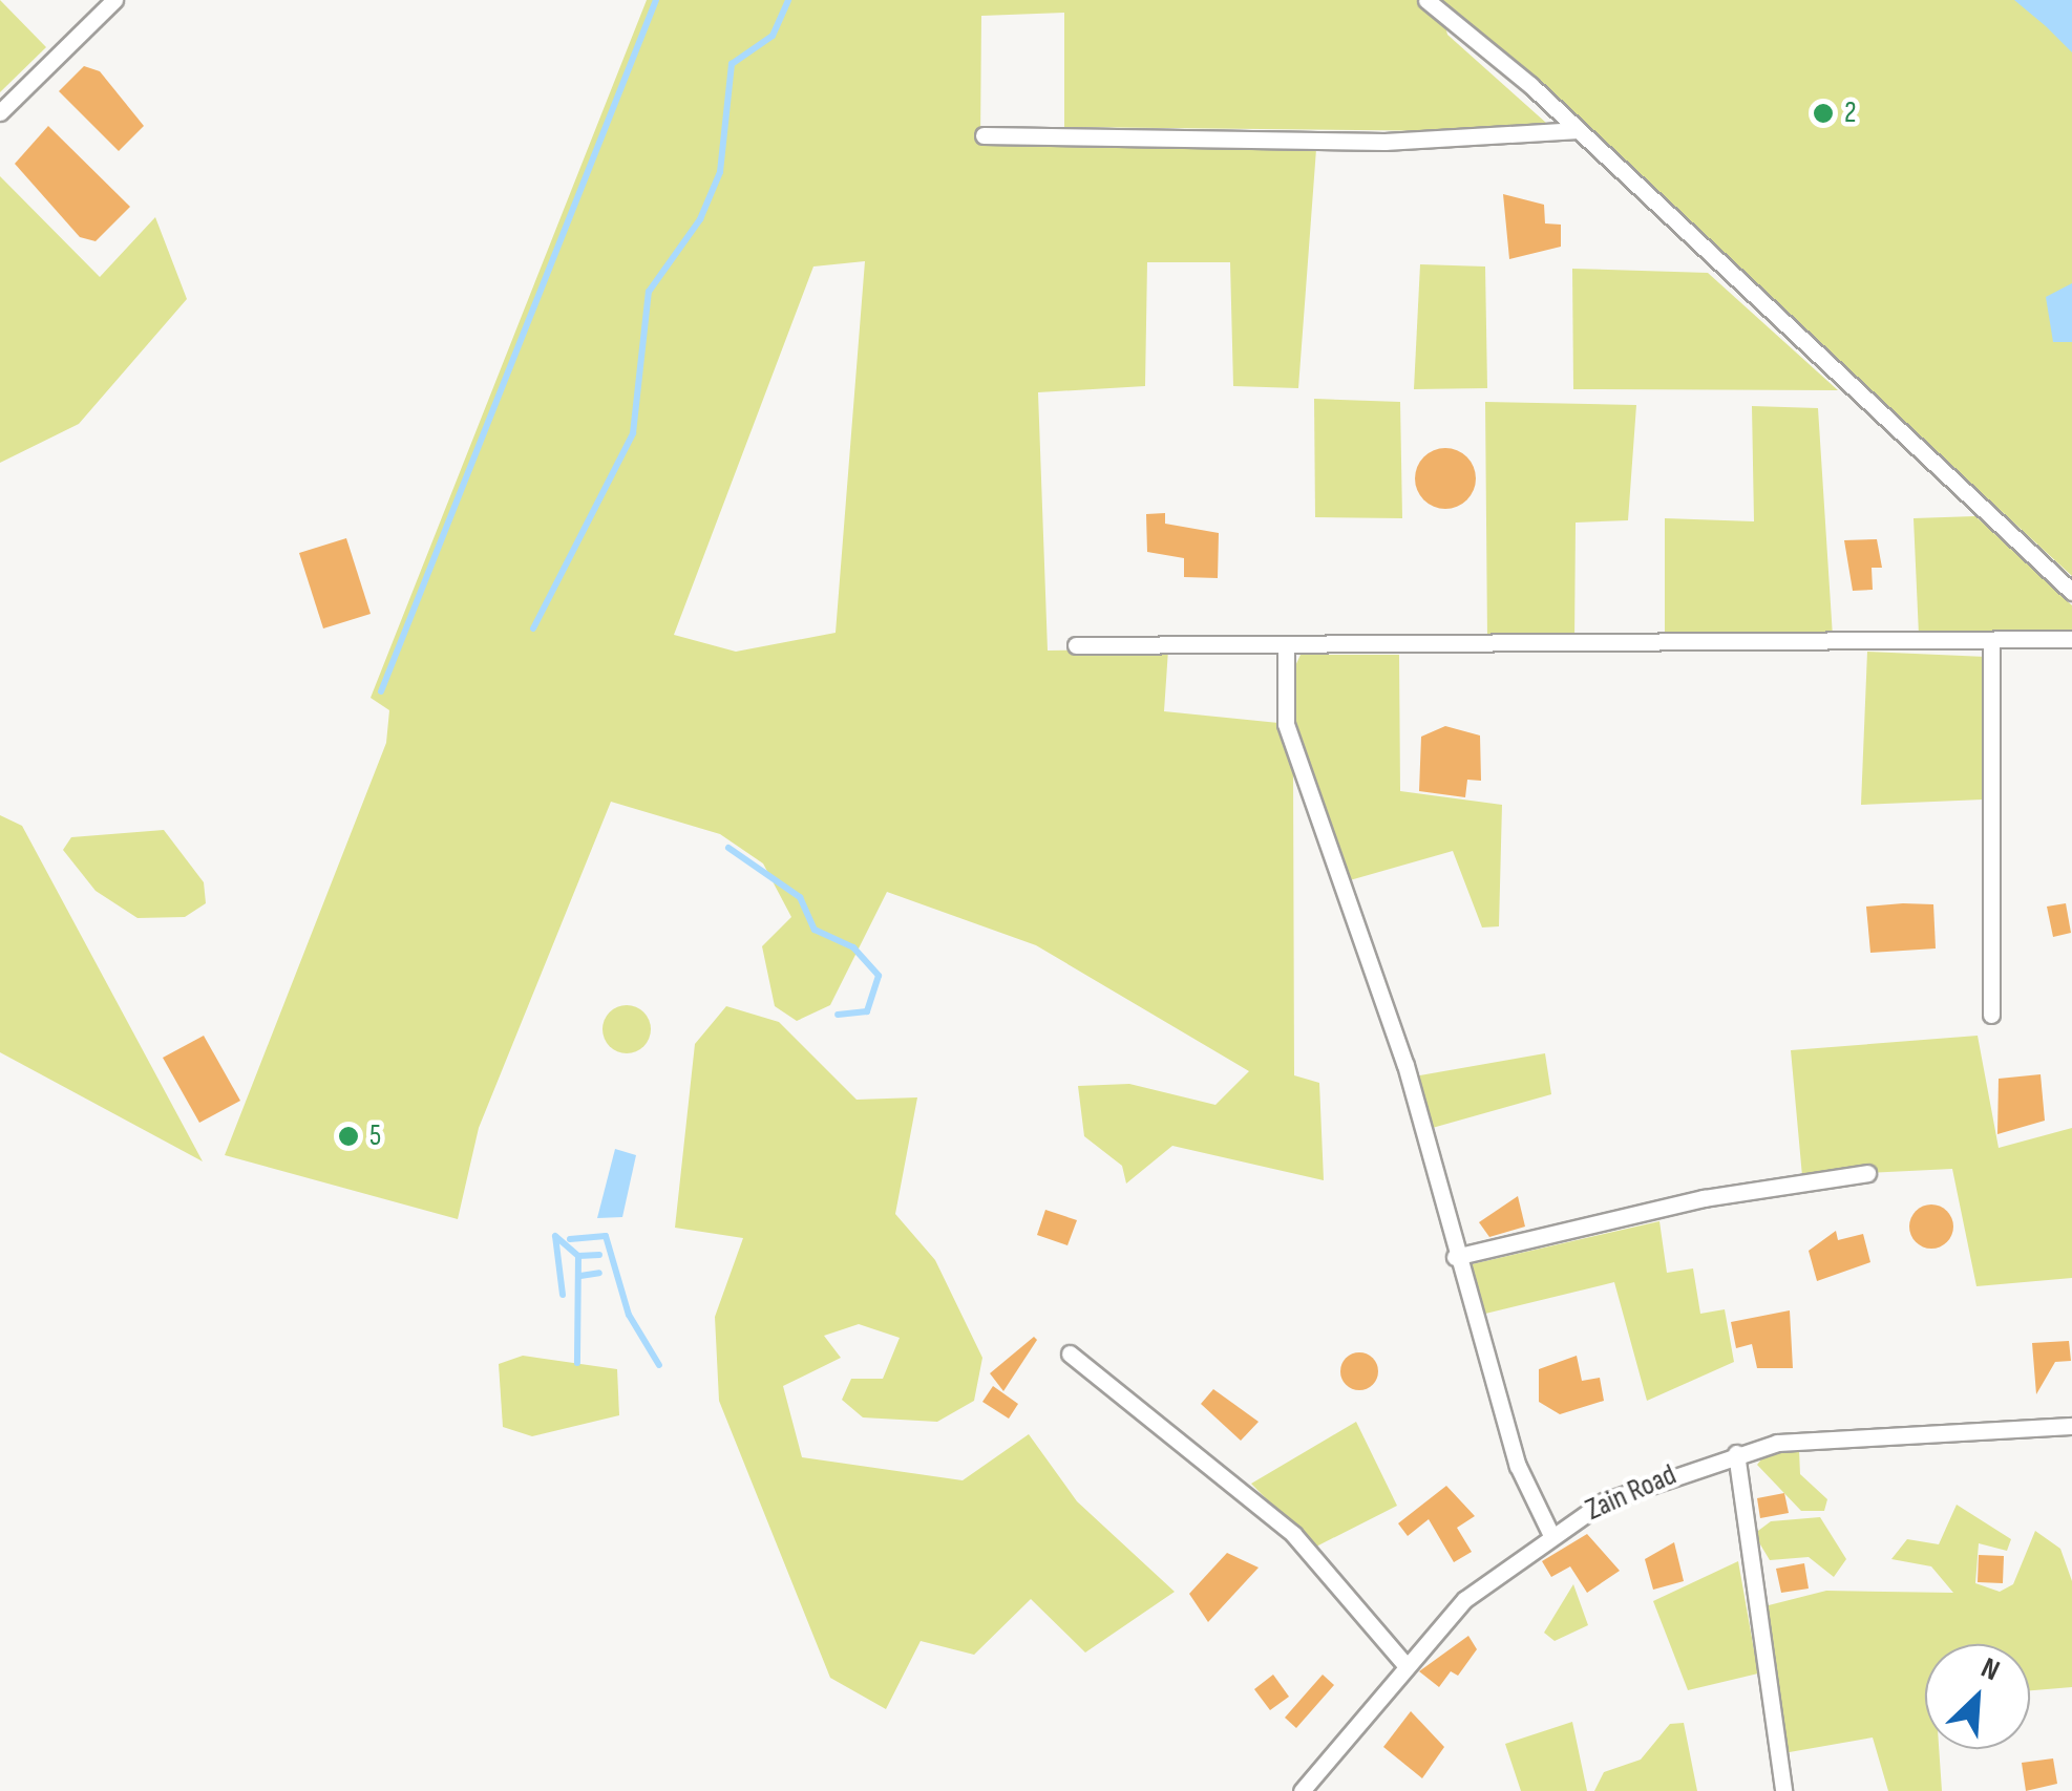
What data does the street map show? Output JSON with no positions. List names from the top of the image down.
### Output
{
  "streets": {
    "street": ["Zain Road"]
  },
  "places": ["2", "5"],
  "north": "top right"
}
